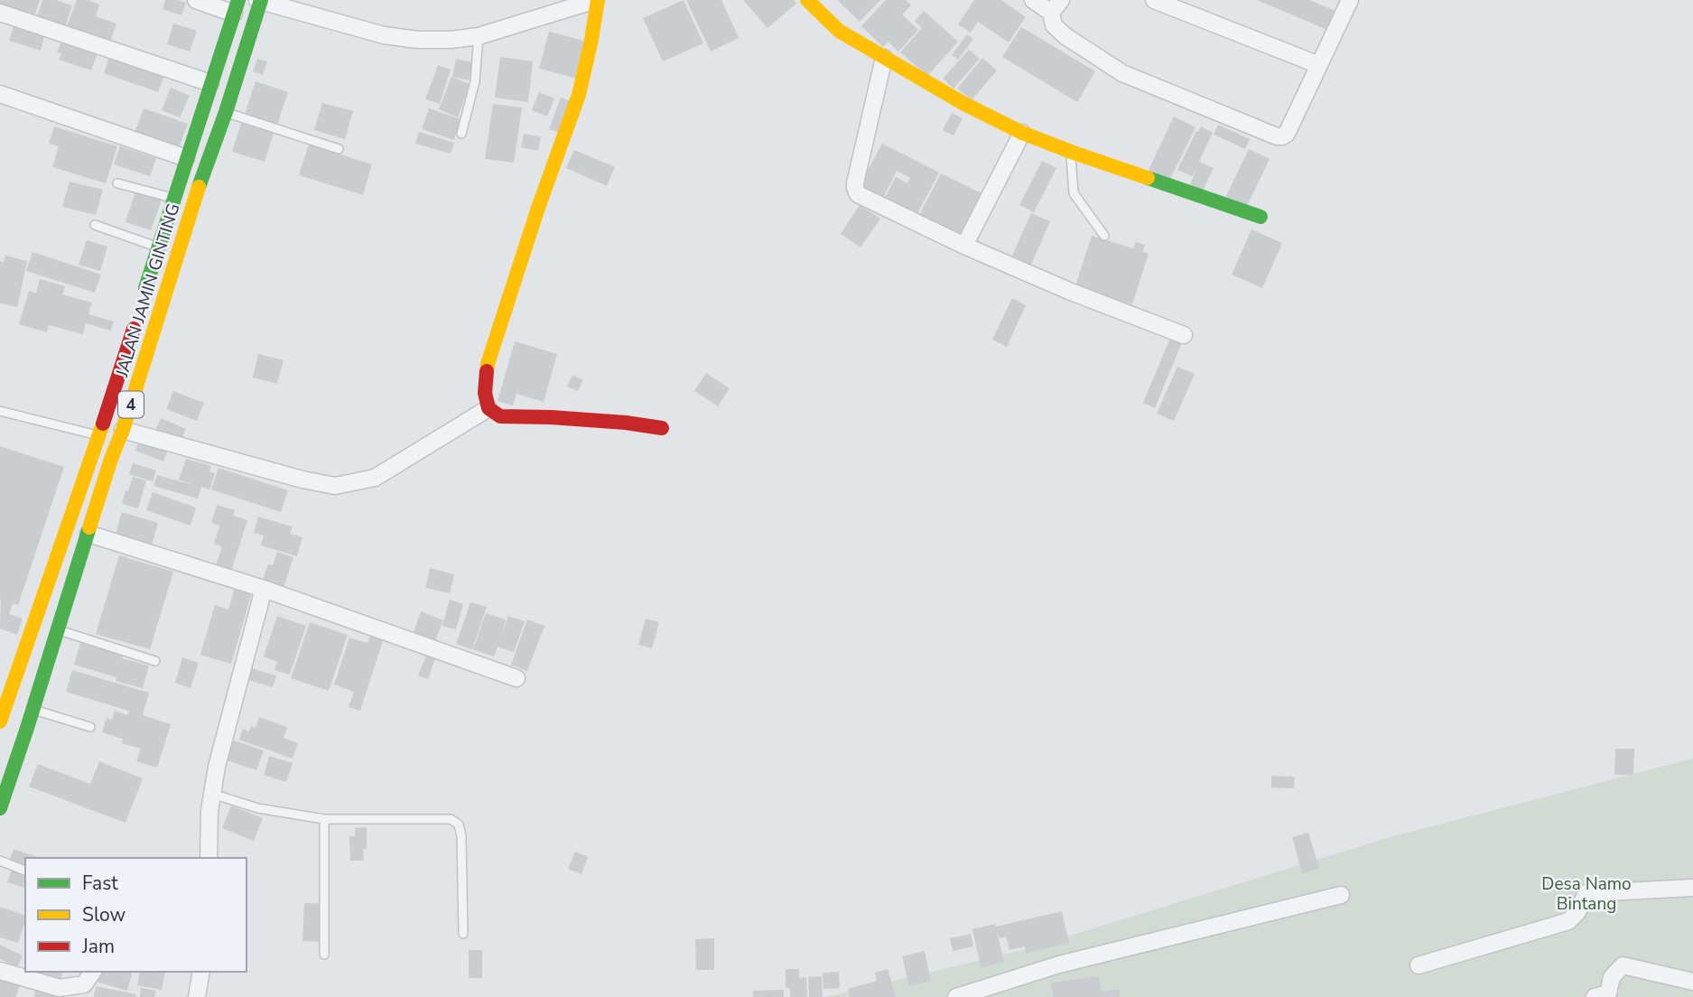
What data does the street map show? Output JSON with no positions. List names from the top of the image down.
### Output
{
  "streets": {
    "main road": ["JALAN JAMIN GINTING", "4"]
  },
  "parks": ["Desa Namo Bintang"],
  "legend": ["Fast", "Slow", "Jam"]
}
